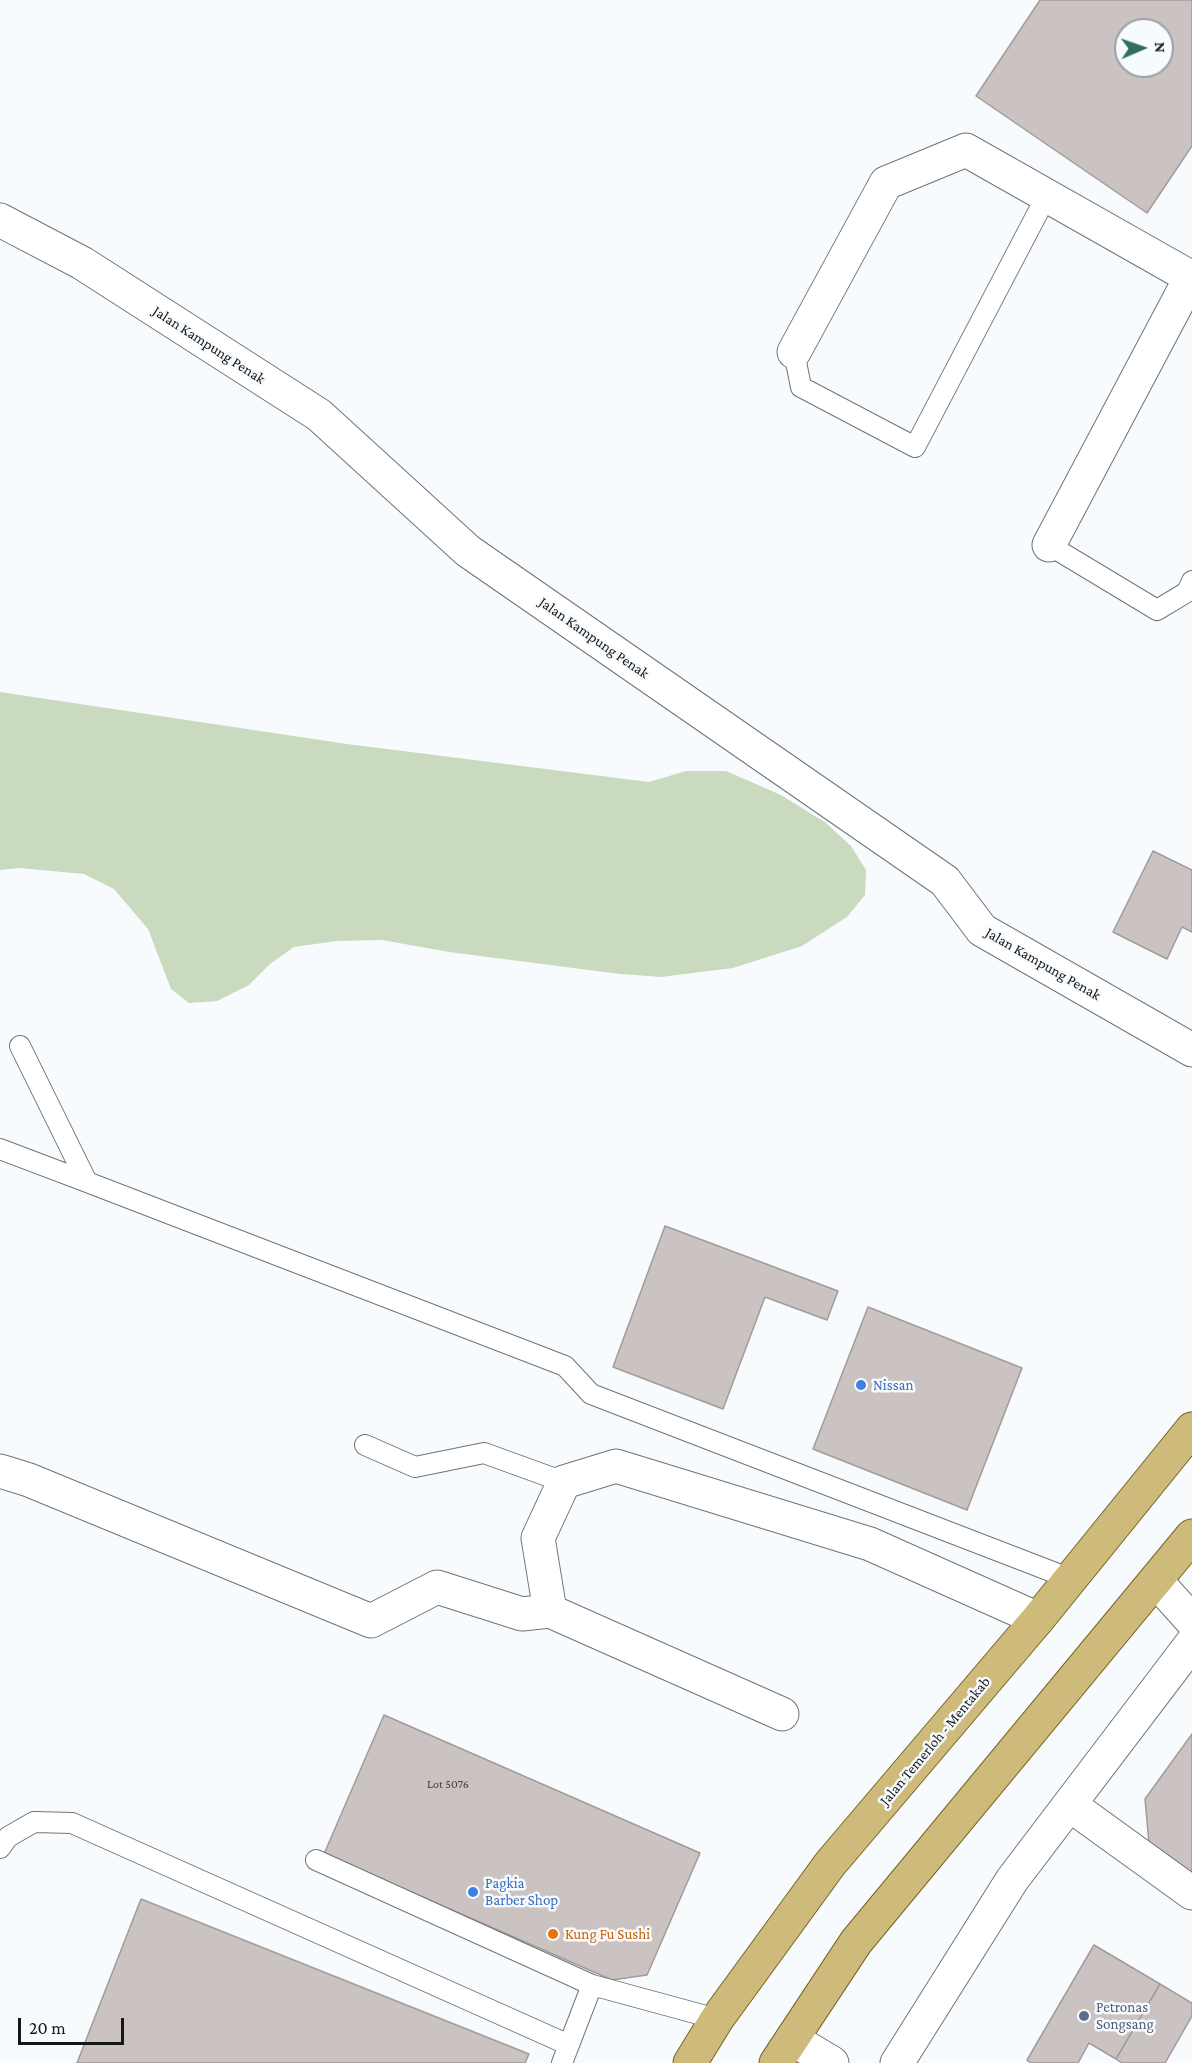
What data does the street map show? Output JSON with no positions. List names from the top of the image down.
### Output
{
  "streets": {
    "main road": ["Jalan Temerloh - Mentakab"],
    "street": ["Jalan Kampung Penak"]
  },
  "places": [
    "Nissan",
    "Pagkia Barber Shop",
    "Kung Fu Sushi",
    "Petronas Songsang"
  ],
  "house_numbers": ["Lot 5076"],
  "scale_bar": "20 m",
  "north": "right"
}
